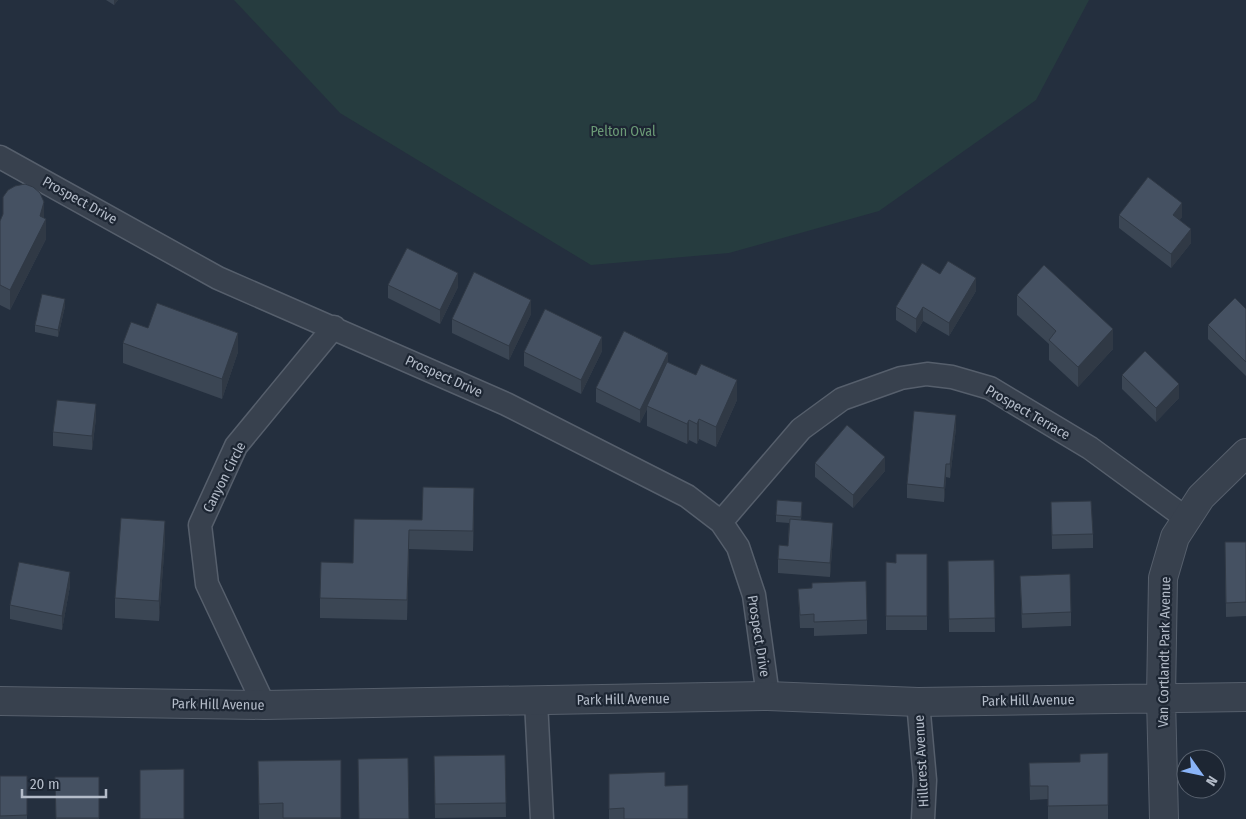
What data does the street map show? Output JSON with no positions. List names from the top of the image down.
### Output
{
  "streets": {
    "street": [
      "Prospect Drive",
      "Prospect Terrace",
      "Canyon Circle",
      "Van Cortlandt Park Avenue",
      "Park Hill Avenue",
      "Hillcrest Avenue"
    ]
  },
  "crossings": [
    ["Prospect Drive", "Prospect Terrace"],
    ["Prospect Drive", "Canyon Circle"],
    ["Prospect Drive", "Park Hill Avenue"],
    ["Prospect Terrace", "Van Cortlandt Park Avenue"],
    ["Canyon Circle", "Park Hill Avenue"],
    ["Van Cortlandt Park Avenue", "Park Hill Avenue"],
    ["Park Hill Avenue", "Hillcrest Avenue"]
  ],
  "parks": ["Pelton Oval"],
  "scale_bar": "20 m",
  "north": "bottom right"
}
